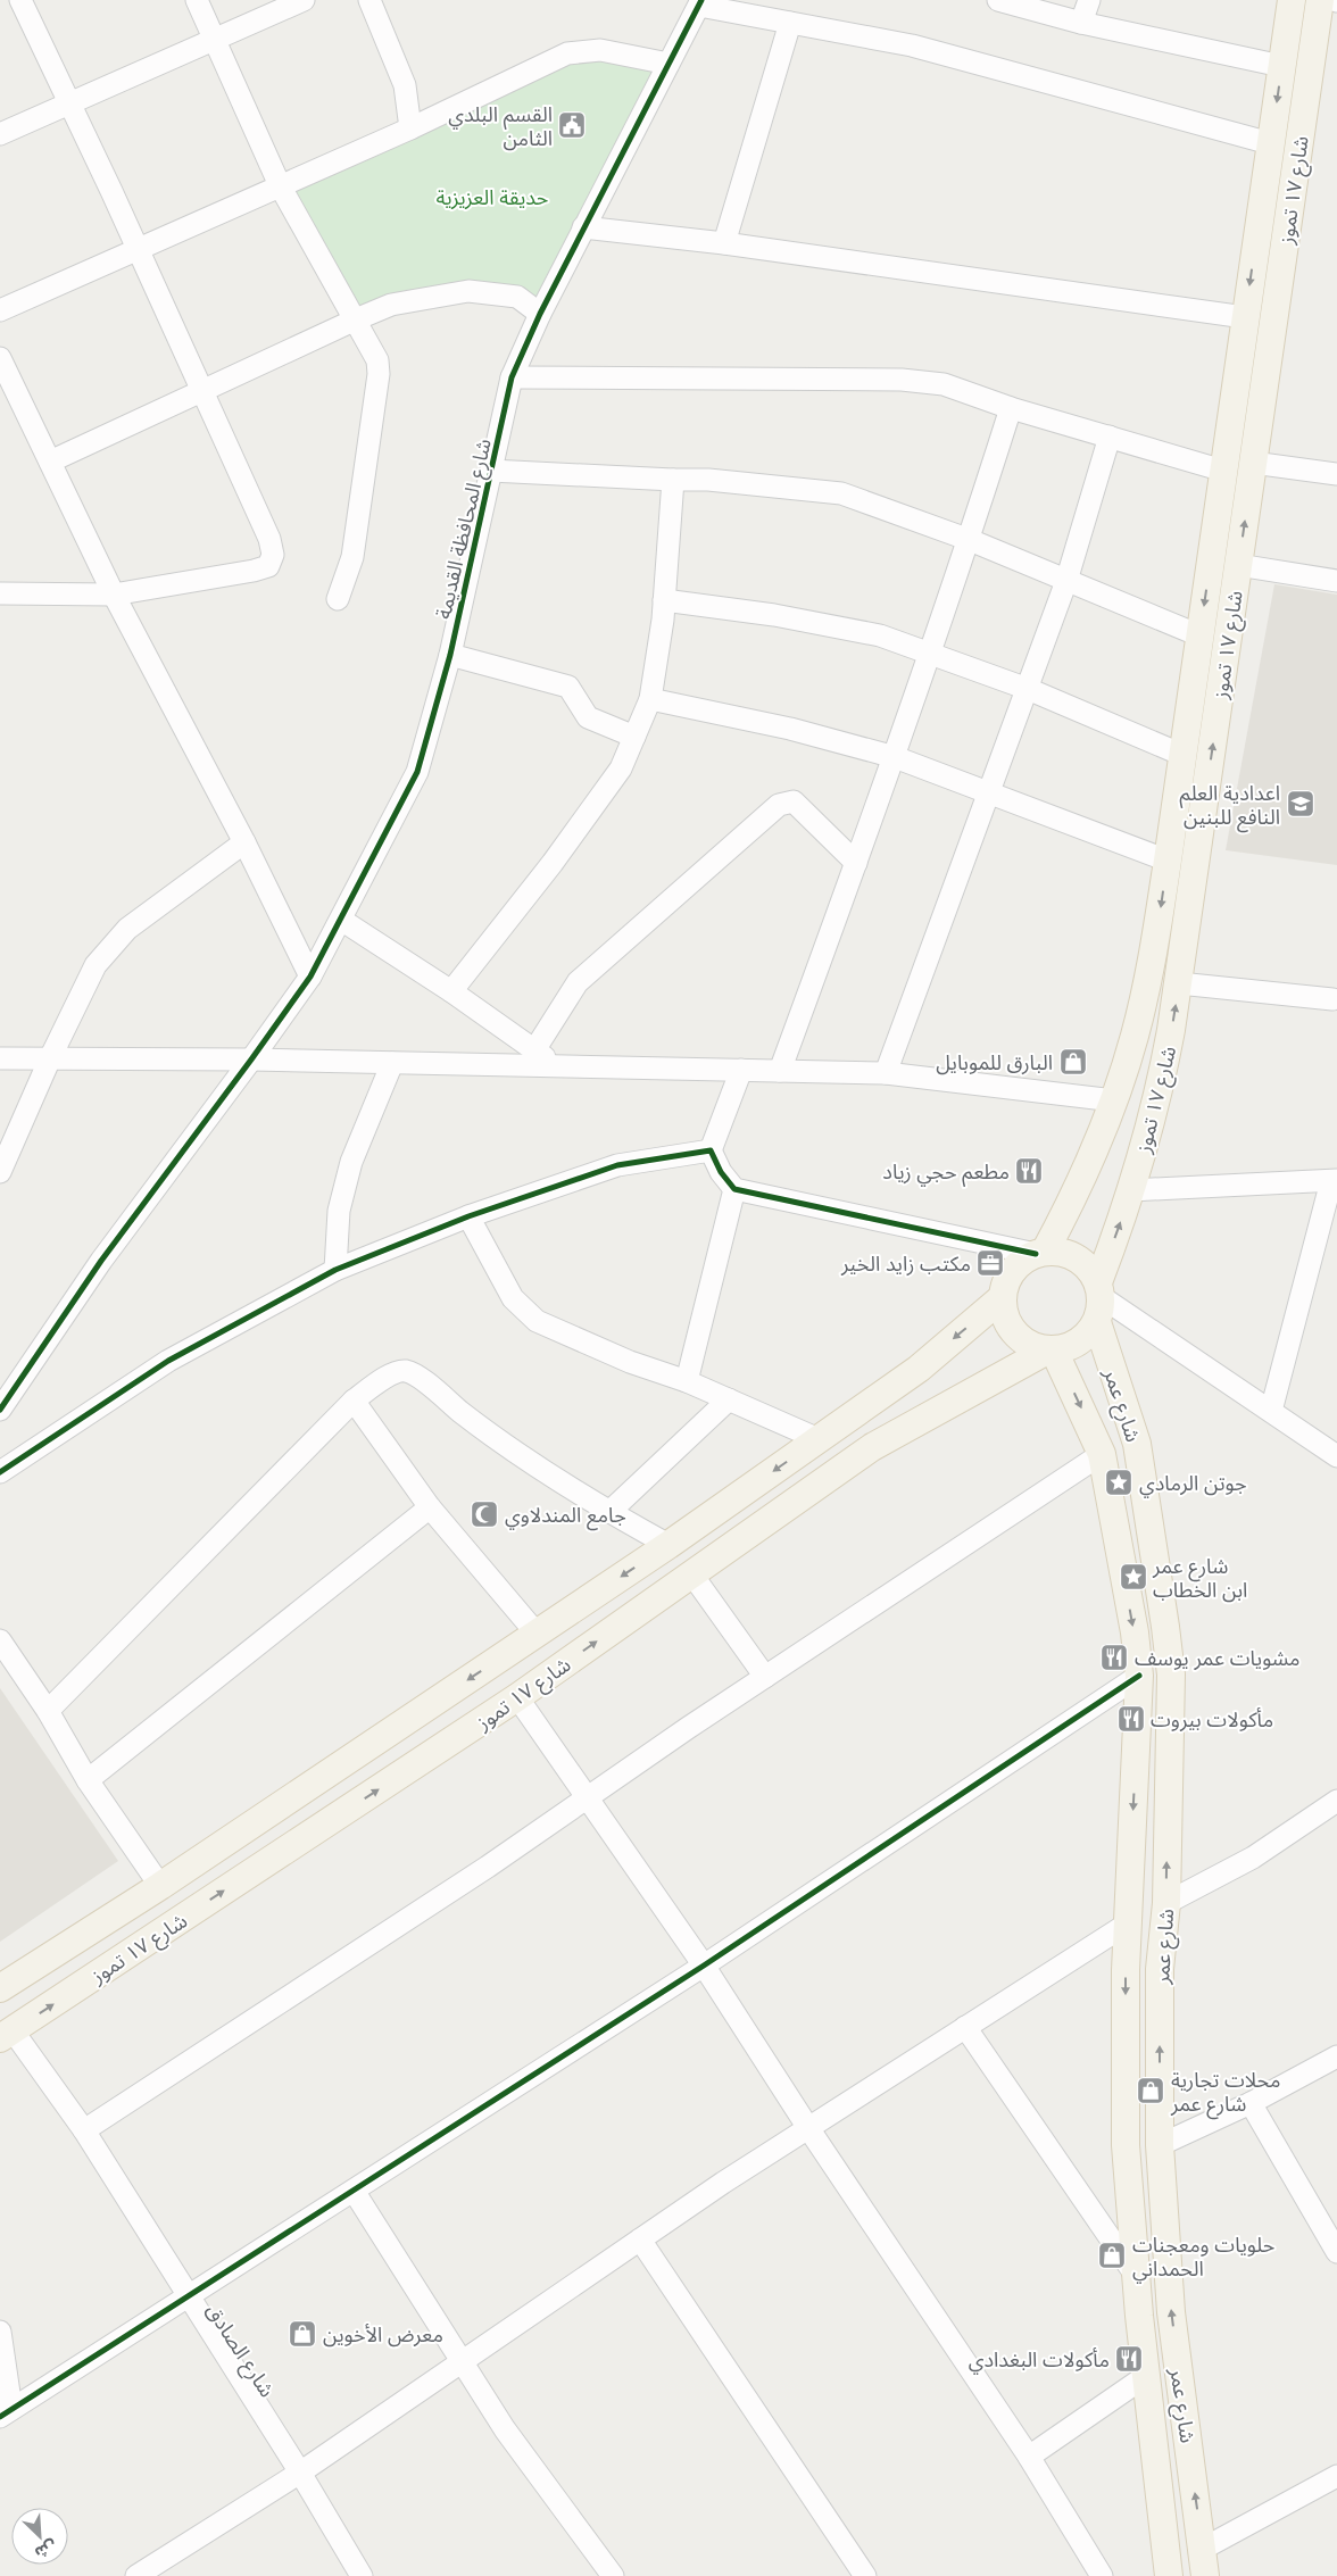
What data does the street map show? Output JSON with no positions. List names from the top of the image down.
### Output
{
  "streets": {
    "main road": ["شارع ١٧ تموز", "شارع عمر"],
    "street": ["شارع المحافظة القديمة", "شارع الصادق"]
  },
  "crossings": [
    ["شارع ١٧ تموز", "شارع عمر"],
    ["شارع ١٧ تموز", "شارع الصادق"]
  ],
  "parks": ["حديقة العزيزية"],
  "places": {
    "public building": ["القسم البلدي الثامن"],
    "school or university": ["اعدادية العلم النافع للبنين"],
    "shop": [
      "البارق للموبايل",
      "محلات تجارية شارع عمر",
      "حلويات ومعجنات الحمداني",
      "معرض الأخوين"
    ],
    "restaurant": [
      "مطعم حجي زياد",
      "مشويات عمر يوسف",
      "مأكولات بيروت",
      "مأكولات البغدادي"
    ],
    "office": ["مكتب زايد الخير"],
    "place": ["جوتن الرمادي", "شارع عمر ابن الخطاب"],
    "mosque": ["جامع المندلاوي"]
  },
  "north": "bottom right"
}
